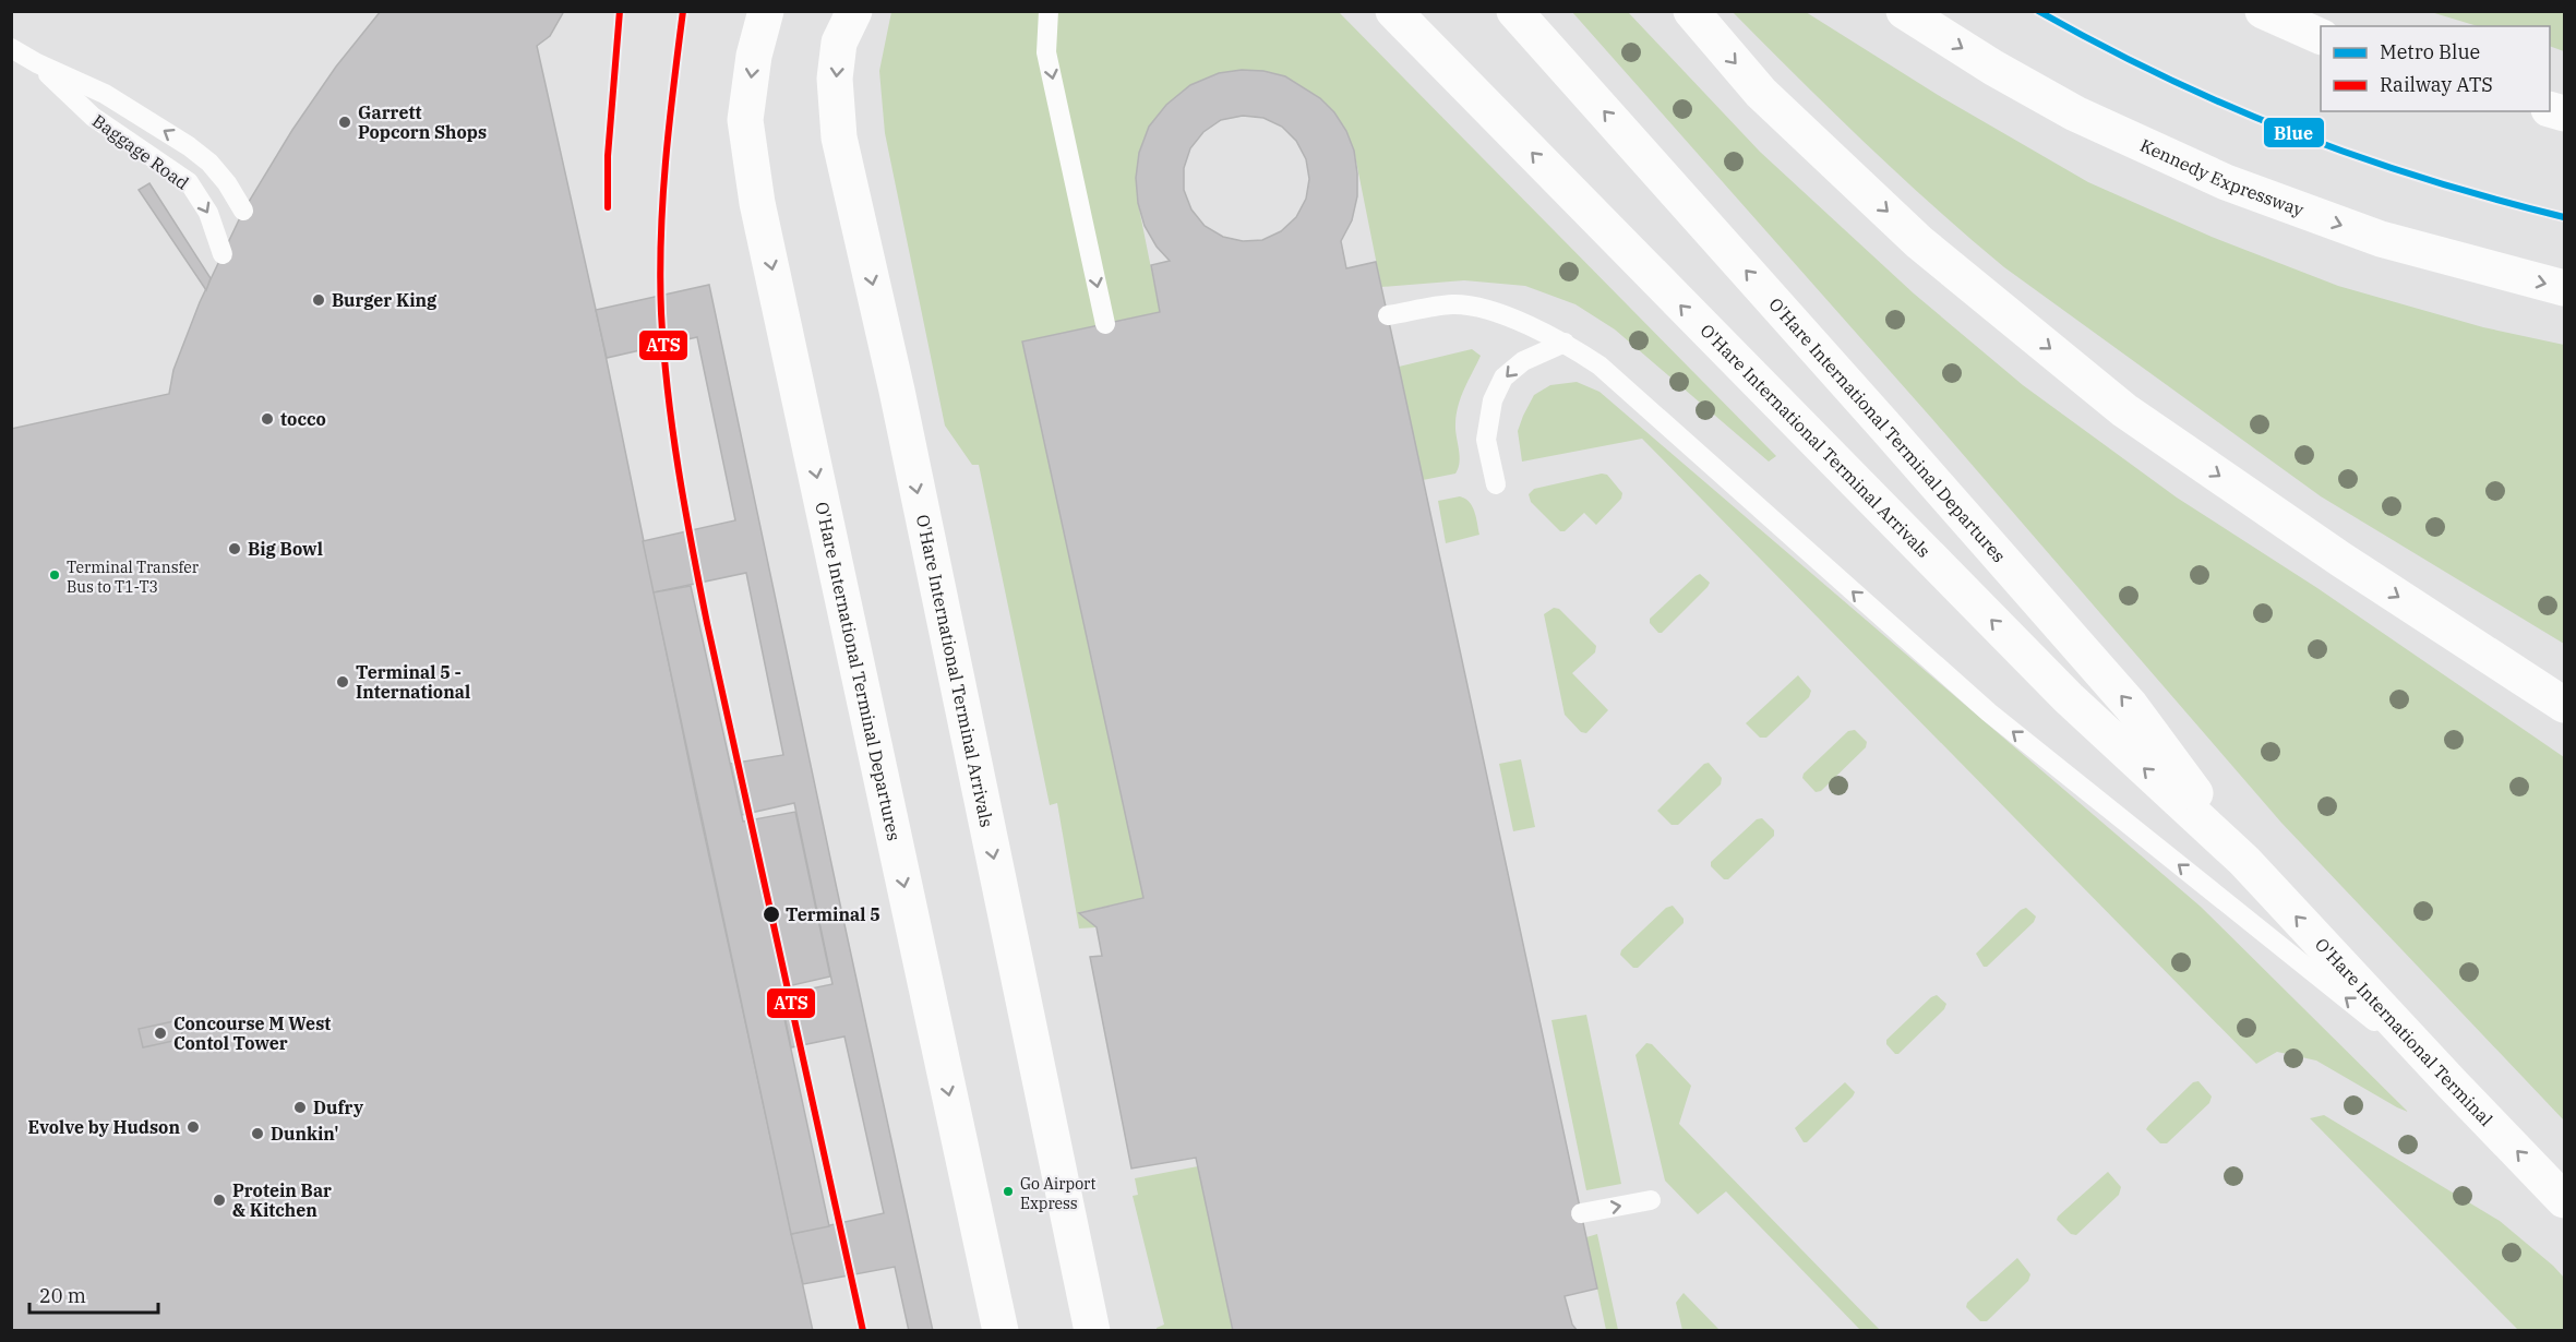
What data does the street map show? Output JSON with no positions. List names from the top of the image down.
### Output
{
  "streets": {
    "main road": [
      "Kennedy Expressway",
      "O'Hare International Terminal Departures",
      "O'Hare International Terminal Arrivals",
      "O'Hare International Terminal"
    ],
    "lane": ["Baggage Road"]
  },
  "crossings": [
    ["O'Hare International Terminal Departures", "O'Hare International Terminal Arrivals"],
    ["O'Hare International Terminal Departures", "O'Hare International Terminal"],
    ["O'Hare International Terminal Arrivals", "O'Hare International Terminal"]
  ],
  "one_way": ["O'Hare International Terminal"],
  "places": [
    "Garrett Popcorn Shops",
    "Burger King",
    "tocco",
    "Big Bowl",
    "Terminal Transfer Bus to T1-T3",
    "Terminal 5 - International",
    "Terminal 5",
    "Concourse M West Contol Tower",
    "Dufry",
    "Evolve by Hudson",
    "Dunkin'",
    "Go Airport Express",
    "Protein Bar & Kitchen"
  ],
  "lines": ["metro line Blue", "rail line ATS"],
  "legend": ["Metro Blue", "Railway ATS"],
  "scale_bar": "20 m"
}
